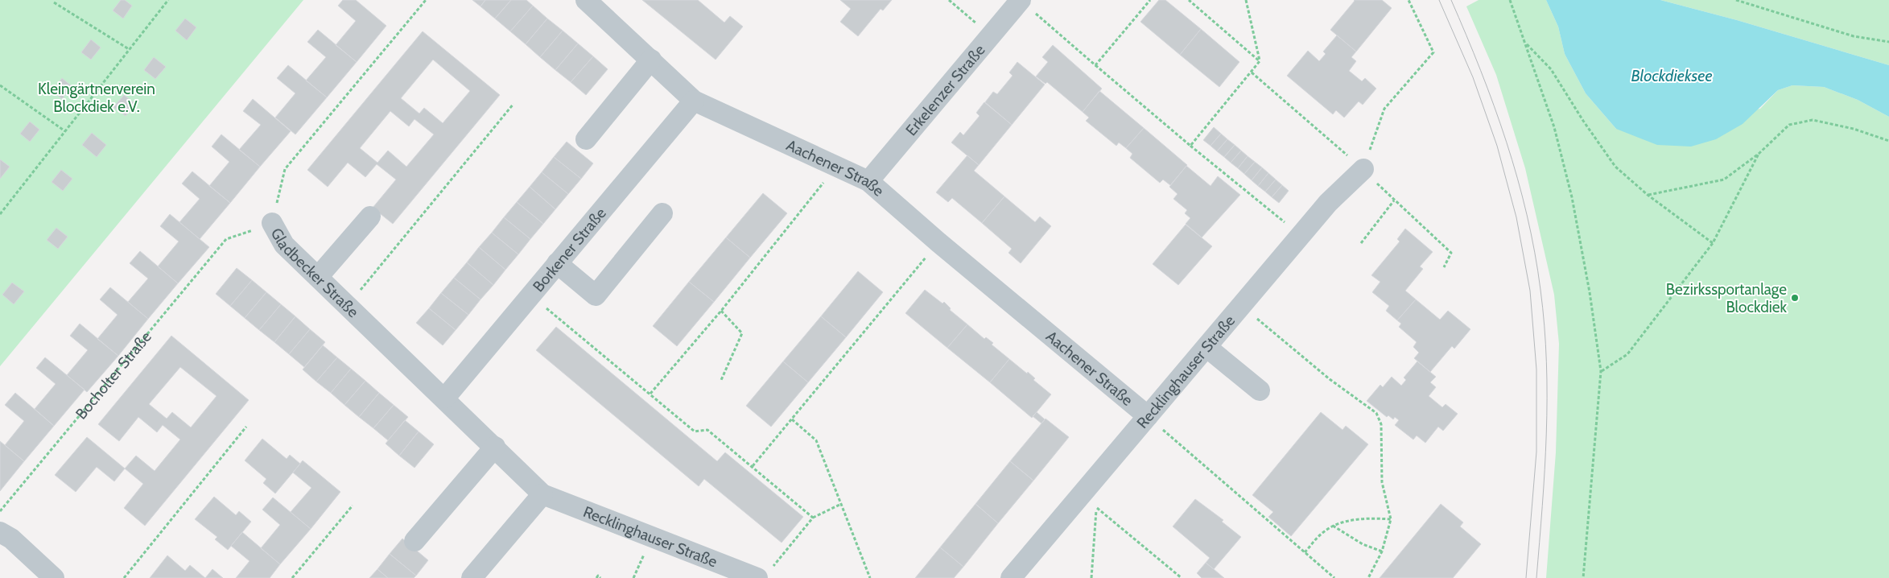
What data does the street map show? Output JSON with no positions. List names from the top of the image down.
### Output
{
  "streets": {
    "street": [
      "Erkelenzer Straße",
      "Aachener Straße",
      "Borkener Straße",
      "Gladbecker Straße",
      "Recklinghauser Straße"
    ],
    "path": ["Bocholter Straße"]
  },
  "crossings": [
    ["Erkelenzer Straße", "Aachener Straße"],
    ["Aachener Straße", "Borkener Straße"],
    ["Aachener Straße", "Recklinghauser Straße"],
    ["Borkener Straße", "Gladbecker Straße"],
    ["Gladbecker Straße", "Recklinghauser Straße"],
    ["Gladbecker Straße", "Bocholter Straße"]
  ],
  "water": ["Blockdieksee"],
  "parks": ["Kleingärtnerverein Blockdiek e.V."],
  "places": ["Bezirkssportanlage Blockdiek"]
}
